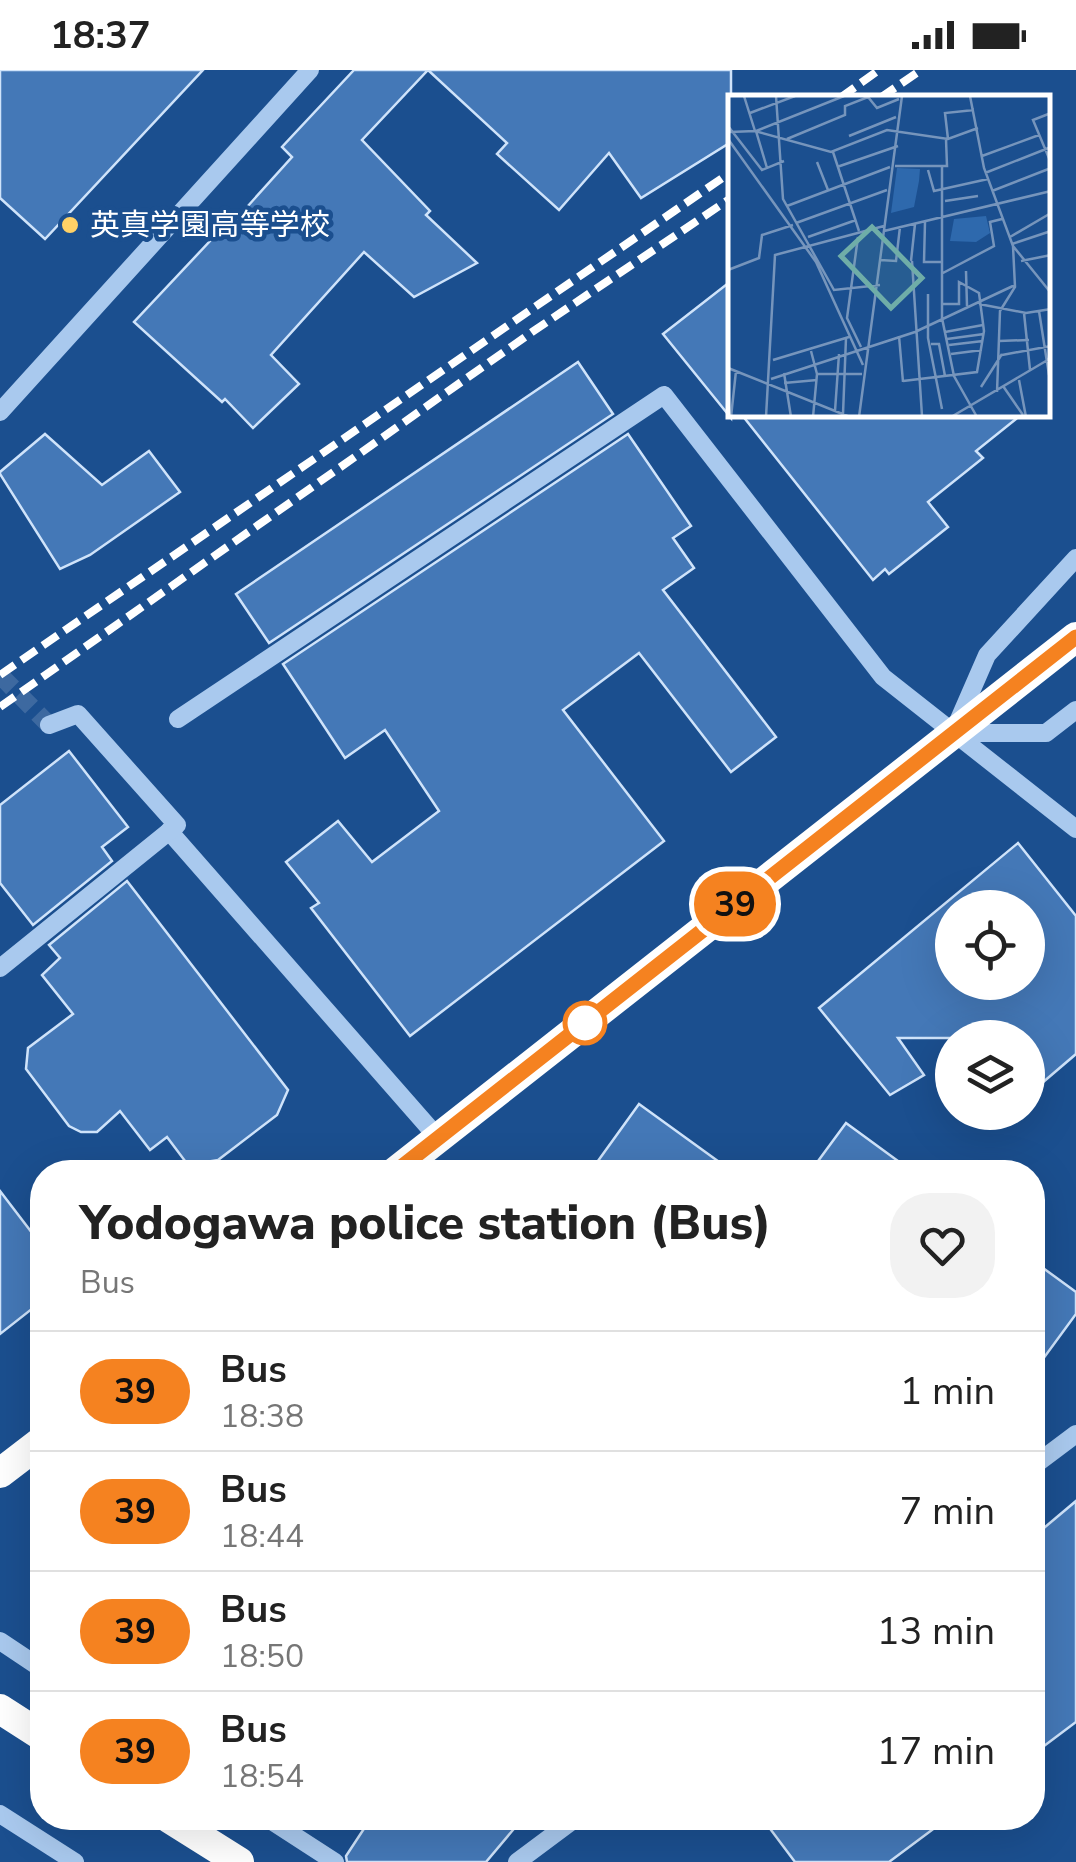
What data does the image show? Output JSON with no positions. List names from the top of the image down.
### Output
{
  "places": ["英真学園高等学校"],
  "lines": ["bus line 39"],
  "page": {
    "status": "18:37",
    "on_map": "39",
    "heading": ["Yodogawa police station (Bus)", "Bus"],
    "list": [
      {
        "mark": "39",
        "name": "Bus",
        "note": "18:38",
        "value": "1 min"
      },
      {
        "mark": "39",
        "name": "Bus",
        "note": "18:44",
        "value": "7 min"
      },
      {
        "mark": "39",
        "name": "Bus",
        "note": "18:50",
        "value": "13 min"
      },
      {
        "mark": "39",
        "name": "Bus",
        "note": "18:54",
        "value": "17 min"
      }
    ]
  }
}
